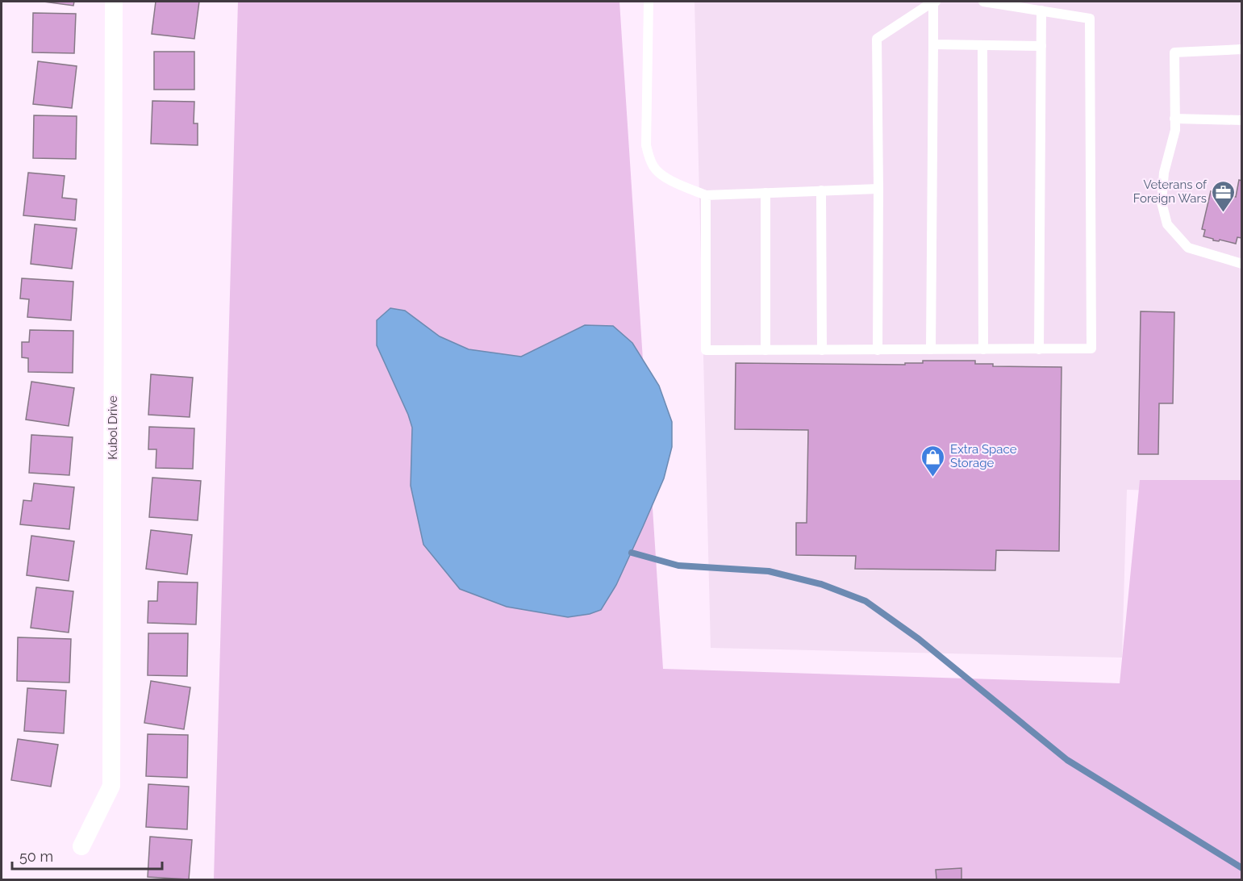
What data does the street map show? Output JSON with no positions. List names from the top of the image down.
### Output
{
  "streets": {
    "street": ["Kubol Drive"]
  },
  "places": {
    "office": ["Veterans of Foreign Wars"],
    "shop": ["Extra Space Storage"]
  },
  "scale_bar": "50 m"
}
